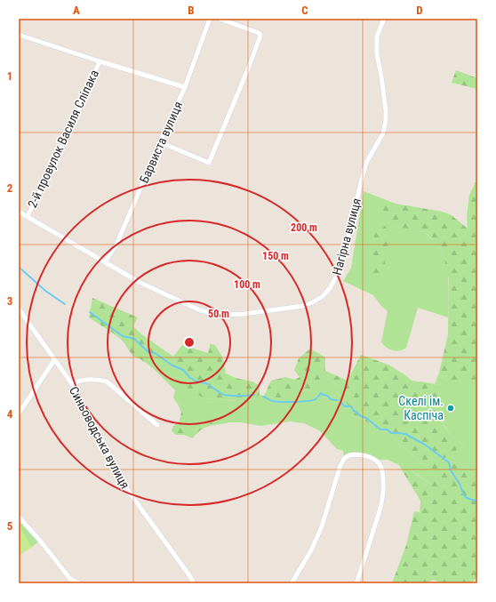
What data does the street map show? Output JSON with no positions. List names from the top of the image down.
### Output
{
  "streets": {
    "street": [
      "2-й провулок Василя Сліпака",
      "Барвиста вулиця",
      "Нагірна вулиця",
      "Синьоводська вулиця"
    ]
  },
  "crossings": [
    ["2-й провулок Василя Сліпака", "Барвиста вулиця"],
    ["2-й провулок Василя Сліпака", "Нагірна вулиця"],
    ["Барвиста вулиця", "Нагірна вулиця"]
  ],
  "places": ["Скелі ім. Каспіча"],
  "grid": {
    "columns": [
      "A",
      "B",
      "C",
      "D"
    ],
    "rows": [
      "1",
      "2",
      "3",
      "4",
      "5"
    ]
  },
  "rings": [
    "200 m",
    "150 m",
    "100 m",
    "50 m"
  ]
}
